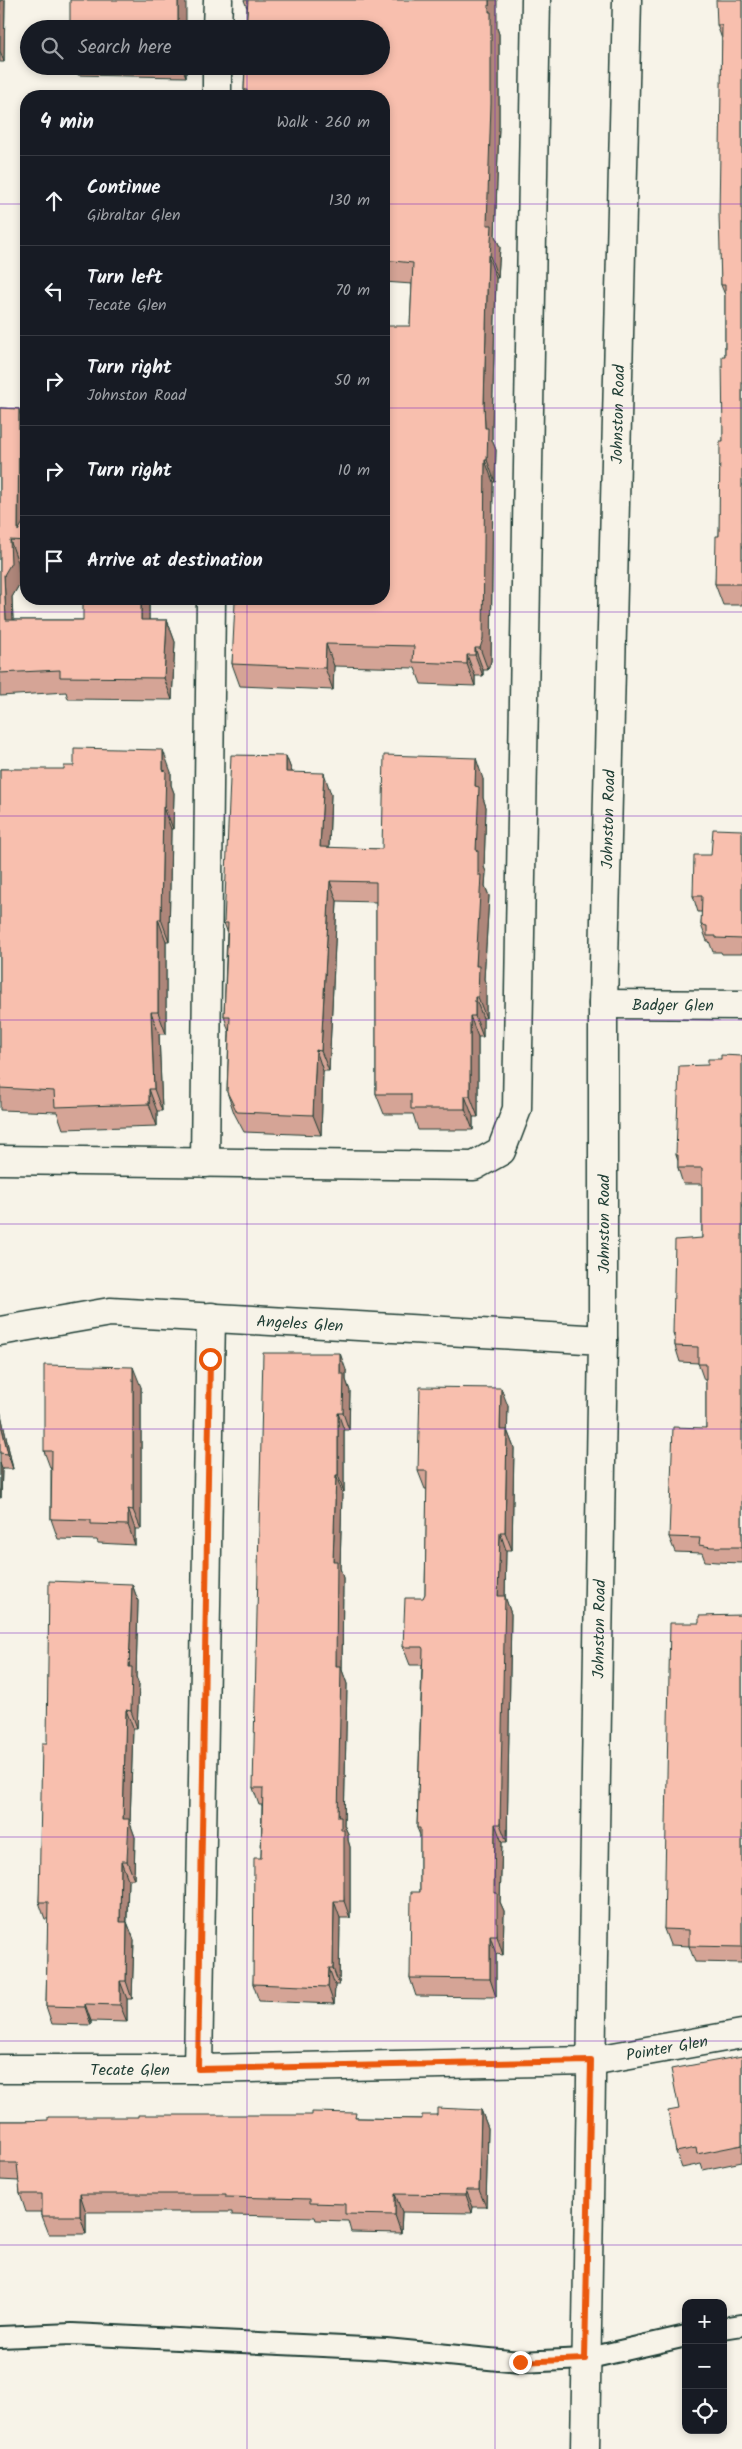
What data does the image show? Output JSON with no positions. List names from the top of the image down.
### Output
{
  "streets": {
    "street": [
      "Johnston Road",
      "Badger Glen",
      "Angeles Glen",
      "Pointer Glen",
      "Tecate Glen"
    ]
  },
  "crossings": [
    ["Johnston Road", "Badger Glen"],
    ["Johnston Road", "Angeles Glen"],
    ["Johnston Road", "Pointer Glen"],
    ["Johnston Road", "Tecate Glen"],
    ["Pointer Glen", "Tecate Glen"]
  ],
  "page": {
    "search": "Search here",
    "heading": ["4 min", "Walk · 260 m"],
    "list": [
      ["Continue", "Gibraltar Glen", "130 m"],
      ["Turn left", "Tecate Glen", "70 m"],
      ["Turn right", "Johnston Road", "50 m"],
      ["Turn right", "10 m"],
      "Arrive at destination"
    ],
    "map_buttons": ["+", "−"]
  }
}
